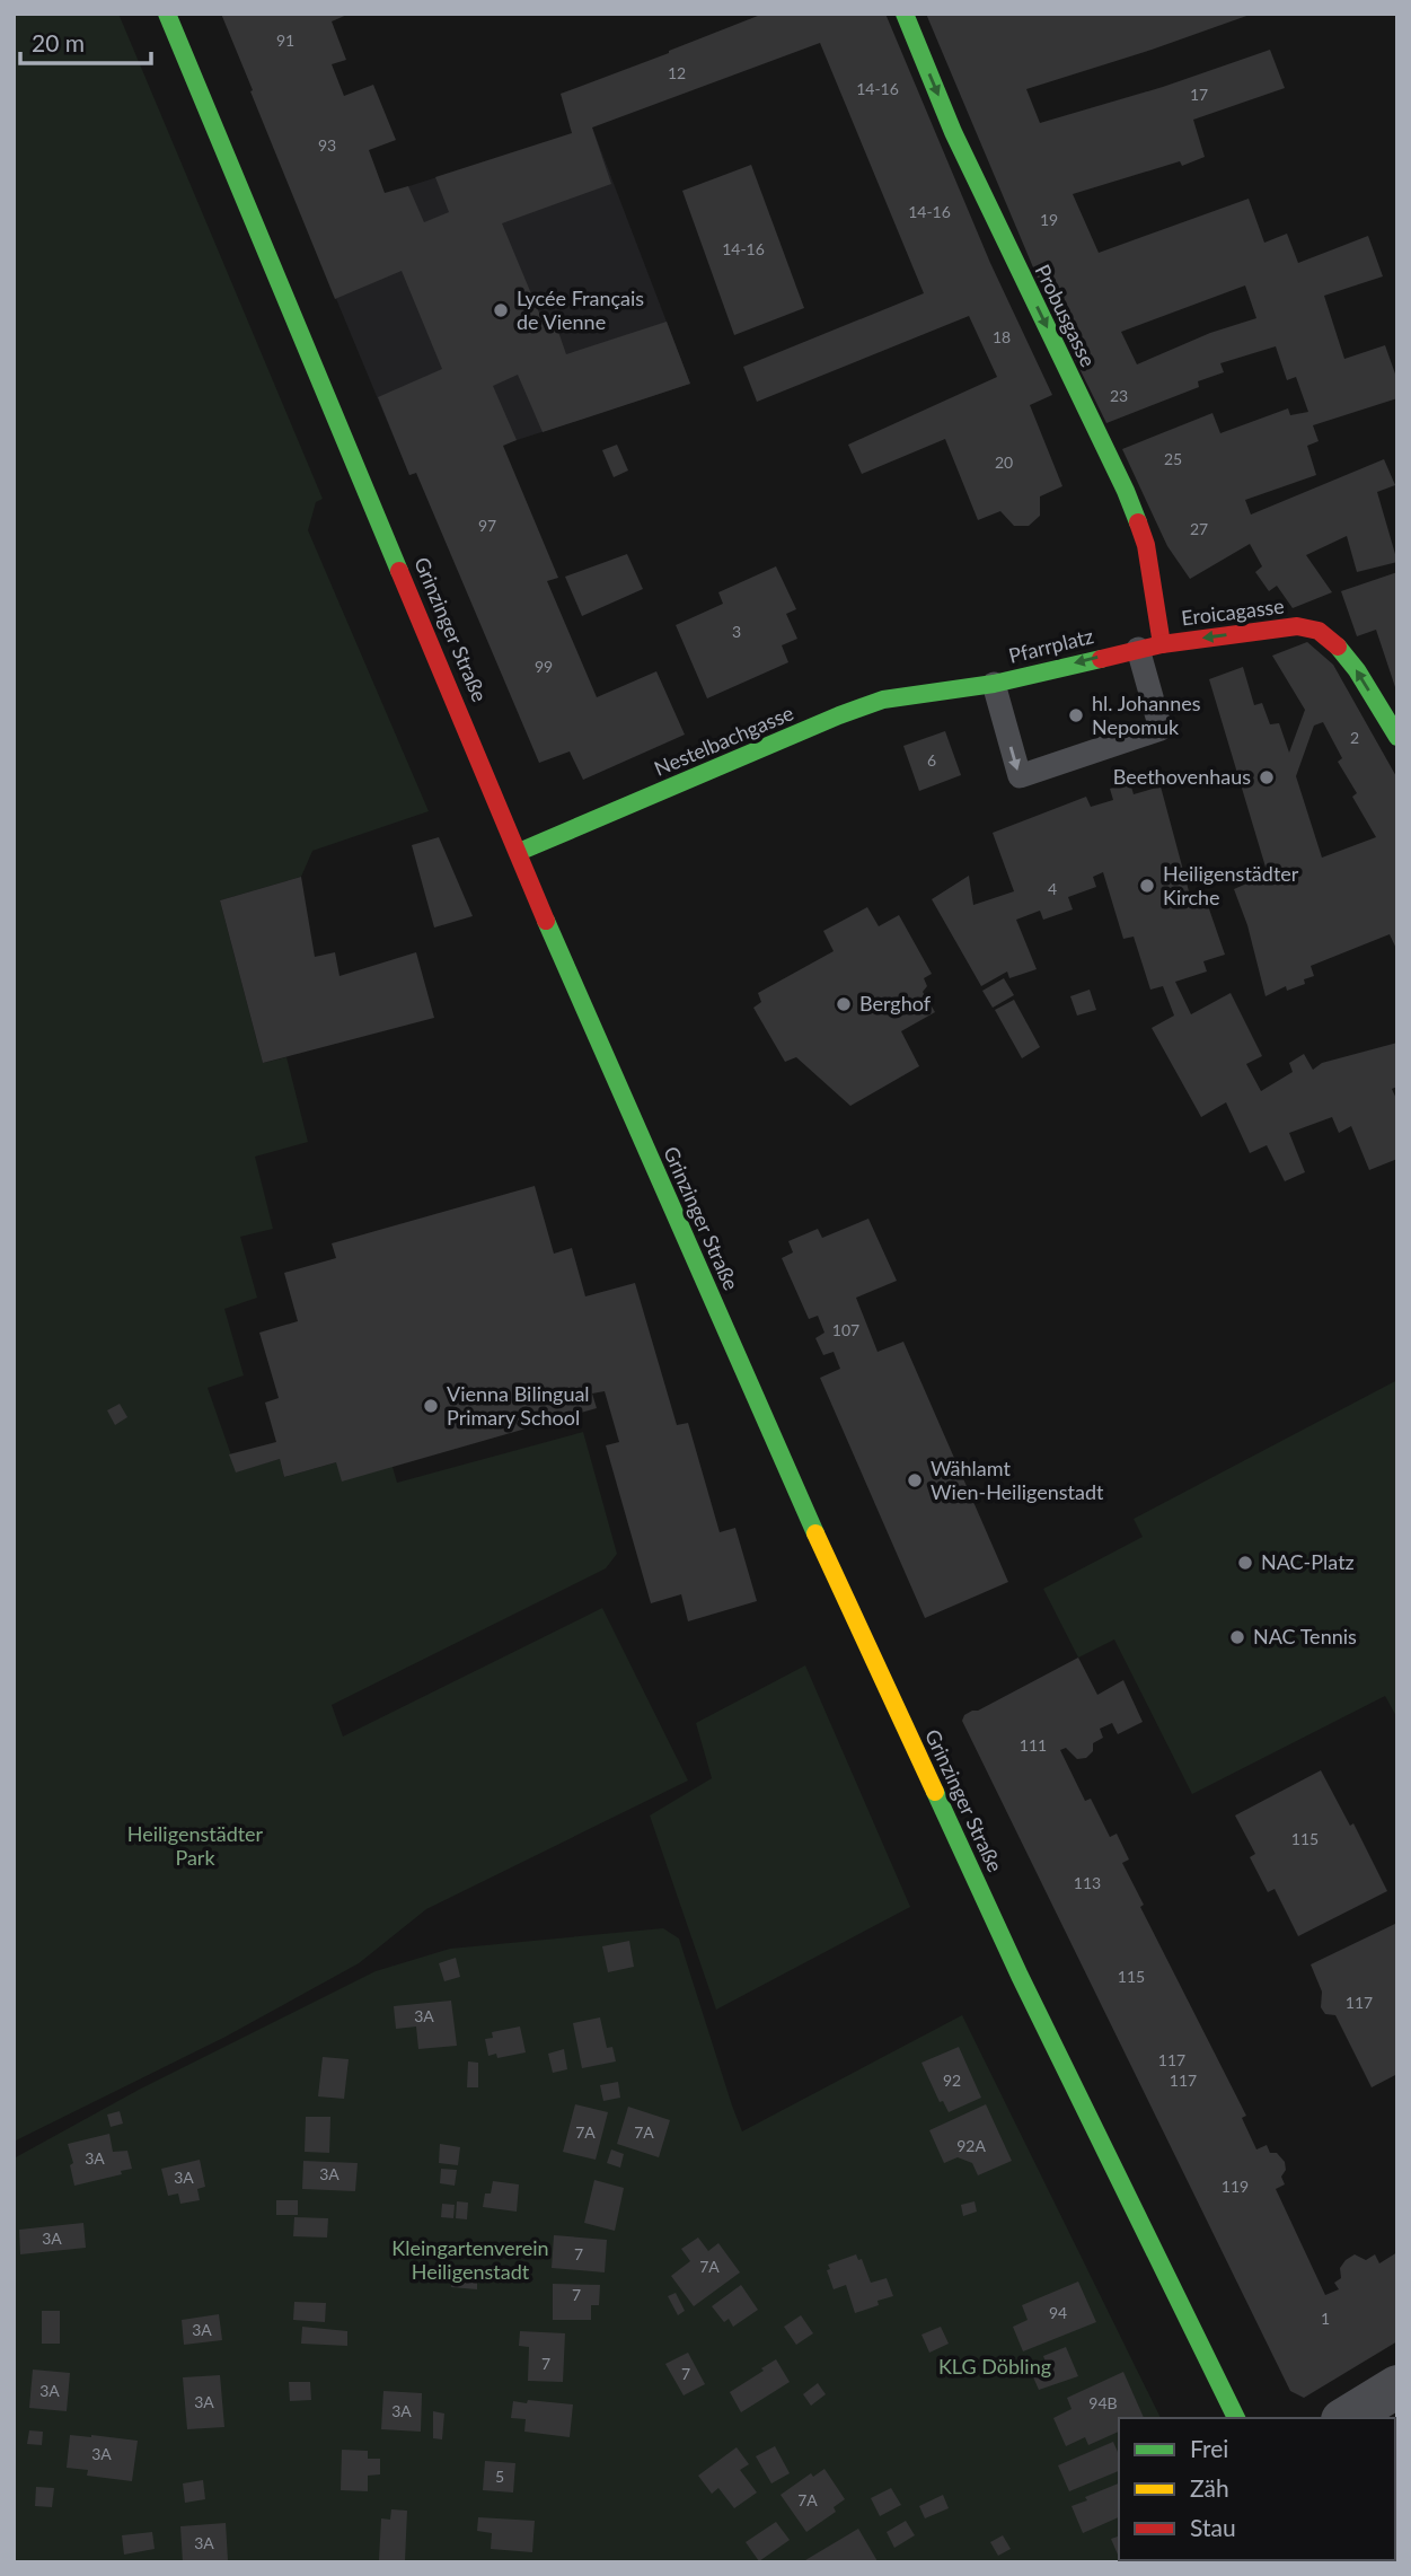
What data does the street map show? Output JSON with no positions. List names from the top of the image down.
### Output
{
  "streets": {
    "street": [
      "Probusgasse",
      "Eroicagasse",
      "Grinzinger Straße",
      "Pfarrplatz",
      "Nestelbachgasse"
    ]
  },
  "crossings": [
    ["Probusgasse", "Eroicagasse"],
    ["Probusgasse", "Pfarrplatz"],
    ["Eroicagasse", "Pfarrplatz"],
    ["Grinzinger Straße", "Nestelbachgasse"],
    ["Pfarrplatz", "Nestelbachgasse"]
  ],
  "one_way": ["Probusgasse", "Eroicagasse", "Pfarrplatz"],
  "parks": ["Heiligenstädter Park", "Kleingartenverein Heiligenstadt", "KLG Döbling"],
  "places": [
    "Lycée Français de Vienne",
    "hl. Johannes Nepomuk",
    "Beethovenhaus",
    "Heiligenstädter Kirche",
    "Berghof",
    "Vienna Bilingual Primary School",
    "Wählamt Wien-Heiligenstadt",
    "NAC-Platz",
    "NAC Tennis"
  ],
  "house_numbers": [
    "91",
    "12",
    "14-16",
    "17",
    "93",
    "14-16",
    "19",
    "14-16",
    "18",
    "23",
    "25",
    "20",
    "97",
    "27",
    "3",
    "99",
    "2",
    "6",
    "4",
    "107",
    "111",
    "115",
    "113",
    "115",
    "117",
    "3A",
    "117",
    "92",
    "117",
    "7A",
    "7A",
    "92A",
    "3A",
    "3A",
    "3A",
    "119",
    "3A",
    "7",
    "7A",
    "7",
    "94",
    "1",
    "3A",
    "7",
    "7",
    "3A",
    "3A",
    "94B",
    "3A",
    "3A",
    "5",
    "7A",
    "3A"
  ],
  "legend": ["Frei", "Zäh", "Stau"],
  "scale_bar": "20 m"
}
